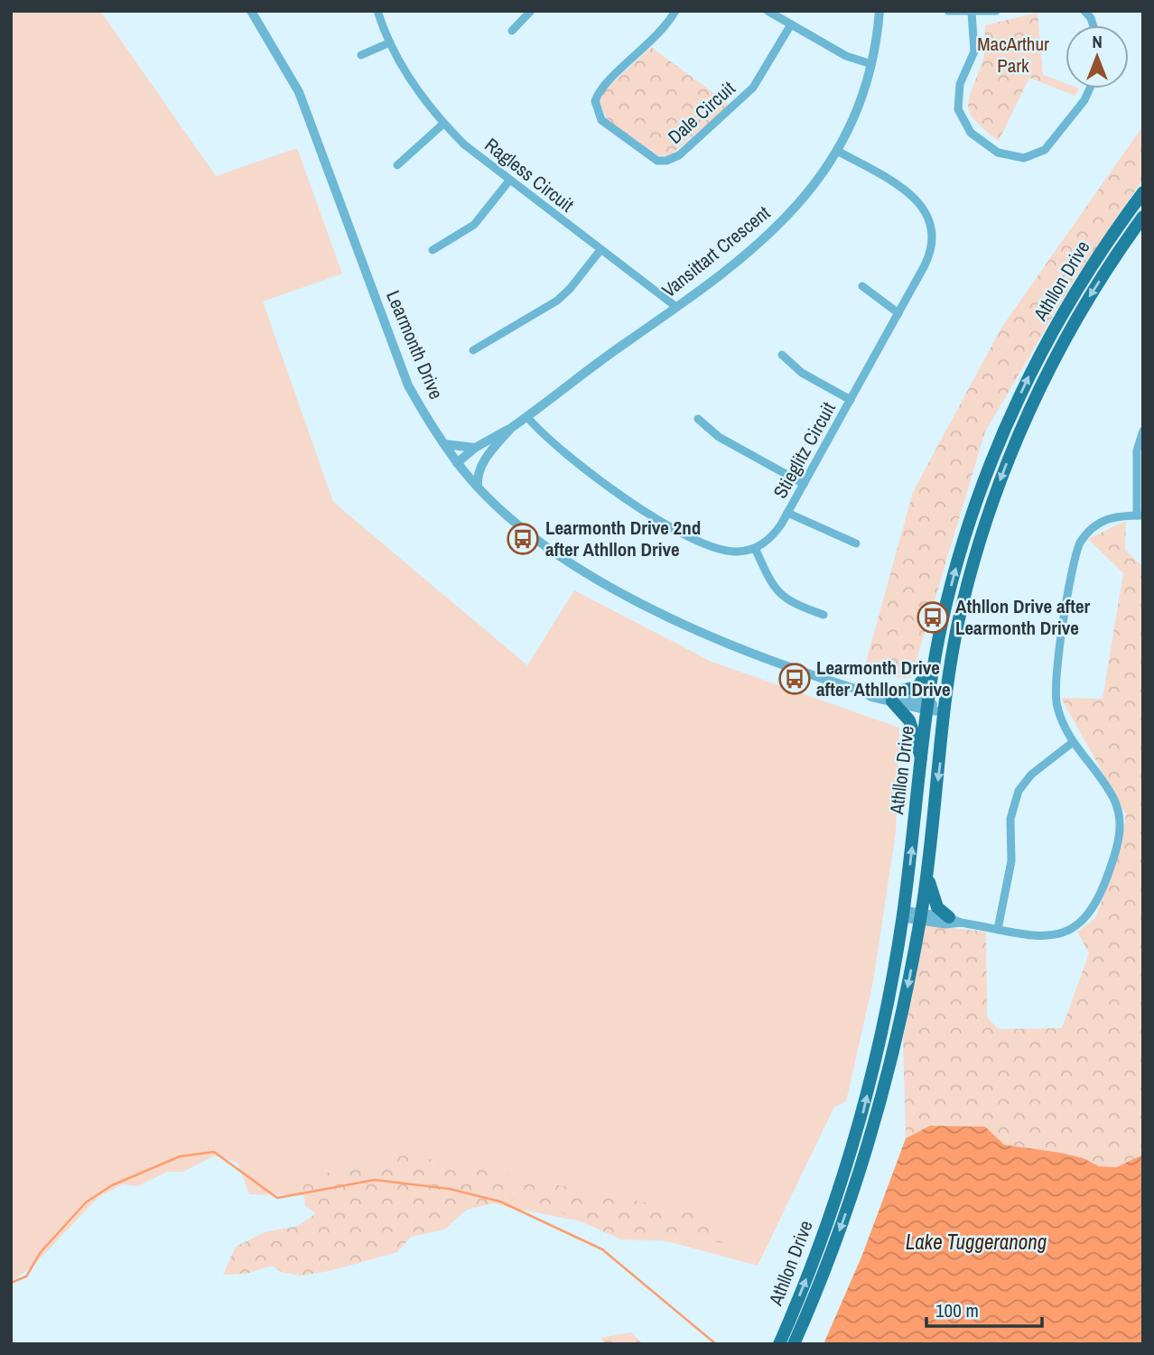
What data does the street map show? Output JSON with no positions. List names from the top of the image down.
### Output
{
  "streets": {
    "main road": ["Athllon Drive"],
    "street": [
      "Dale Circuit",
      "Ragless Circuit",
      "Vansittart Crescent",
      "Learmonth Drive",
      "Stieglitz Circuit"
    ]
  },
  "crossings": [
    ["Ragless Circuit", "Vansittart Crescent"],
    ["Vansittart Crescent", "Learmonth Drive"],
    ["Vansittart Crescent", "Stieglitz Circuit"],
    ["Athllon Drive", "Learmonth Drive"]
  ],
  "water": ["Lake Tuggeranong"],
  "parks": ["MacArthur Park"],
  "places": {
    "bus stop": ["Learmonth Drive 2nd after Athllon Drive", "Athllon Drive after Learmonth Drive", "Learmonth Drive after Athllon Drive"]
  },
  "scale_bar": "100 m",
  "north": "top"
}
